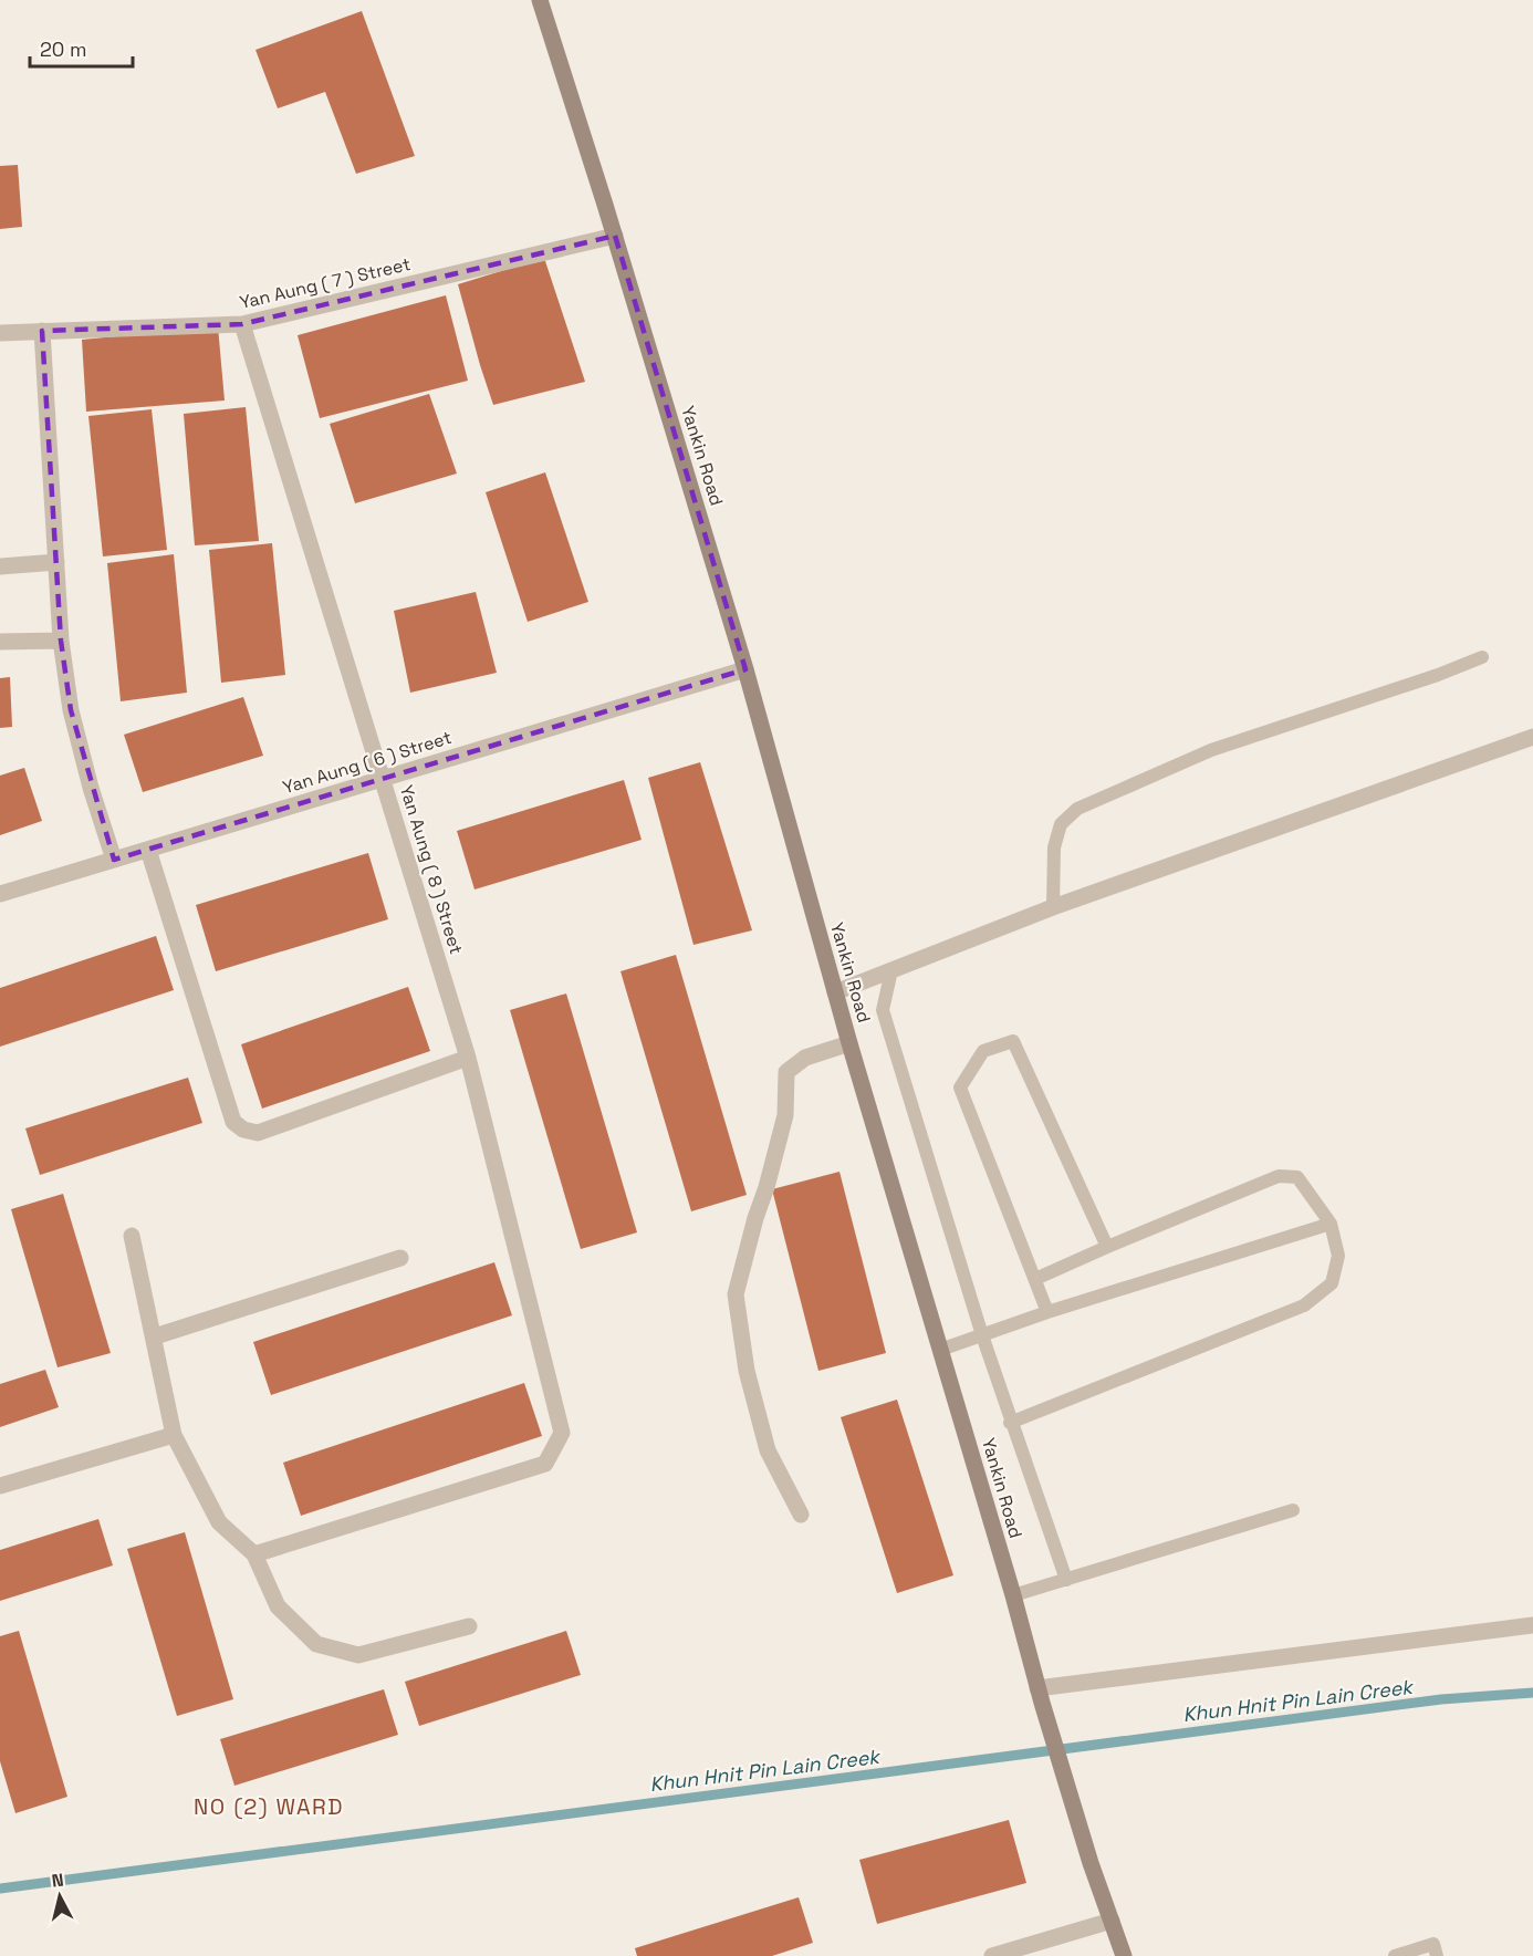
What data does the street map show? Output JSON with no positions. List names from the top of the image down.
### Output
{
  "streets": {
    "main road": ["Yankin Road"],
    "street": ["Yan Aung ( 7 ) Street", "Yan Aung ( 6 ) Street", "Yan Aung ( 8 ) Street"]
  },
  "crossings": [
    ["Yan Aung ( 7 ) Street", "Yankin Road"],
    ["Yan Aung ( 7 ) Street", "Yan Aung ( 8 ) Street"],
    ["Yankin Road", "Yan Aung ( 6 ) Street"],
    ["Yan Aung ( 6 ) Street", "Yan Aung ( 8 ) Street"]
  ],
  "districts": ["NO (2) WARD"],
  "water": ["Khun Hnit Pin Lain Creek"],
  "scale_bar": "20 m",
  "north": "top"
}
